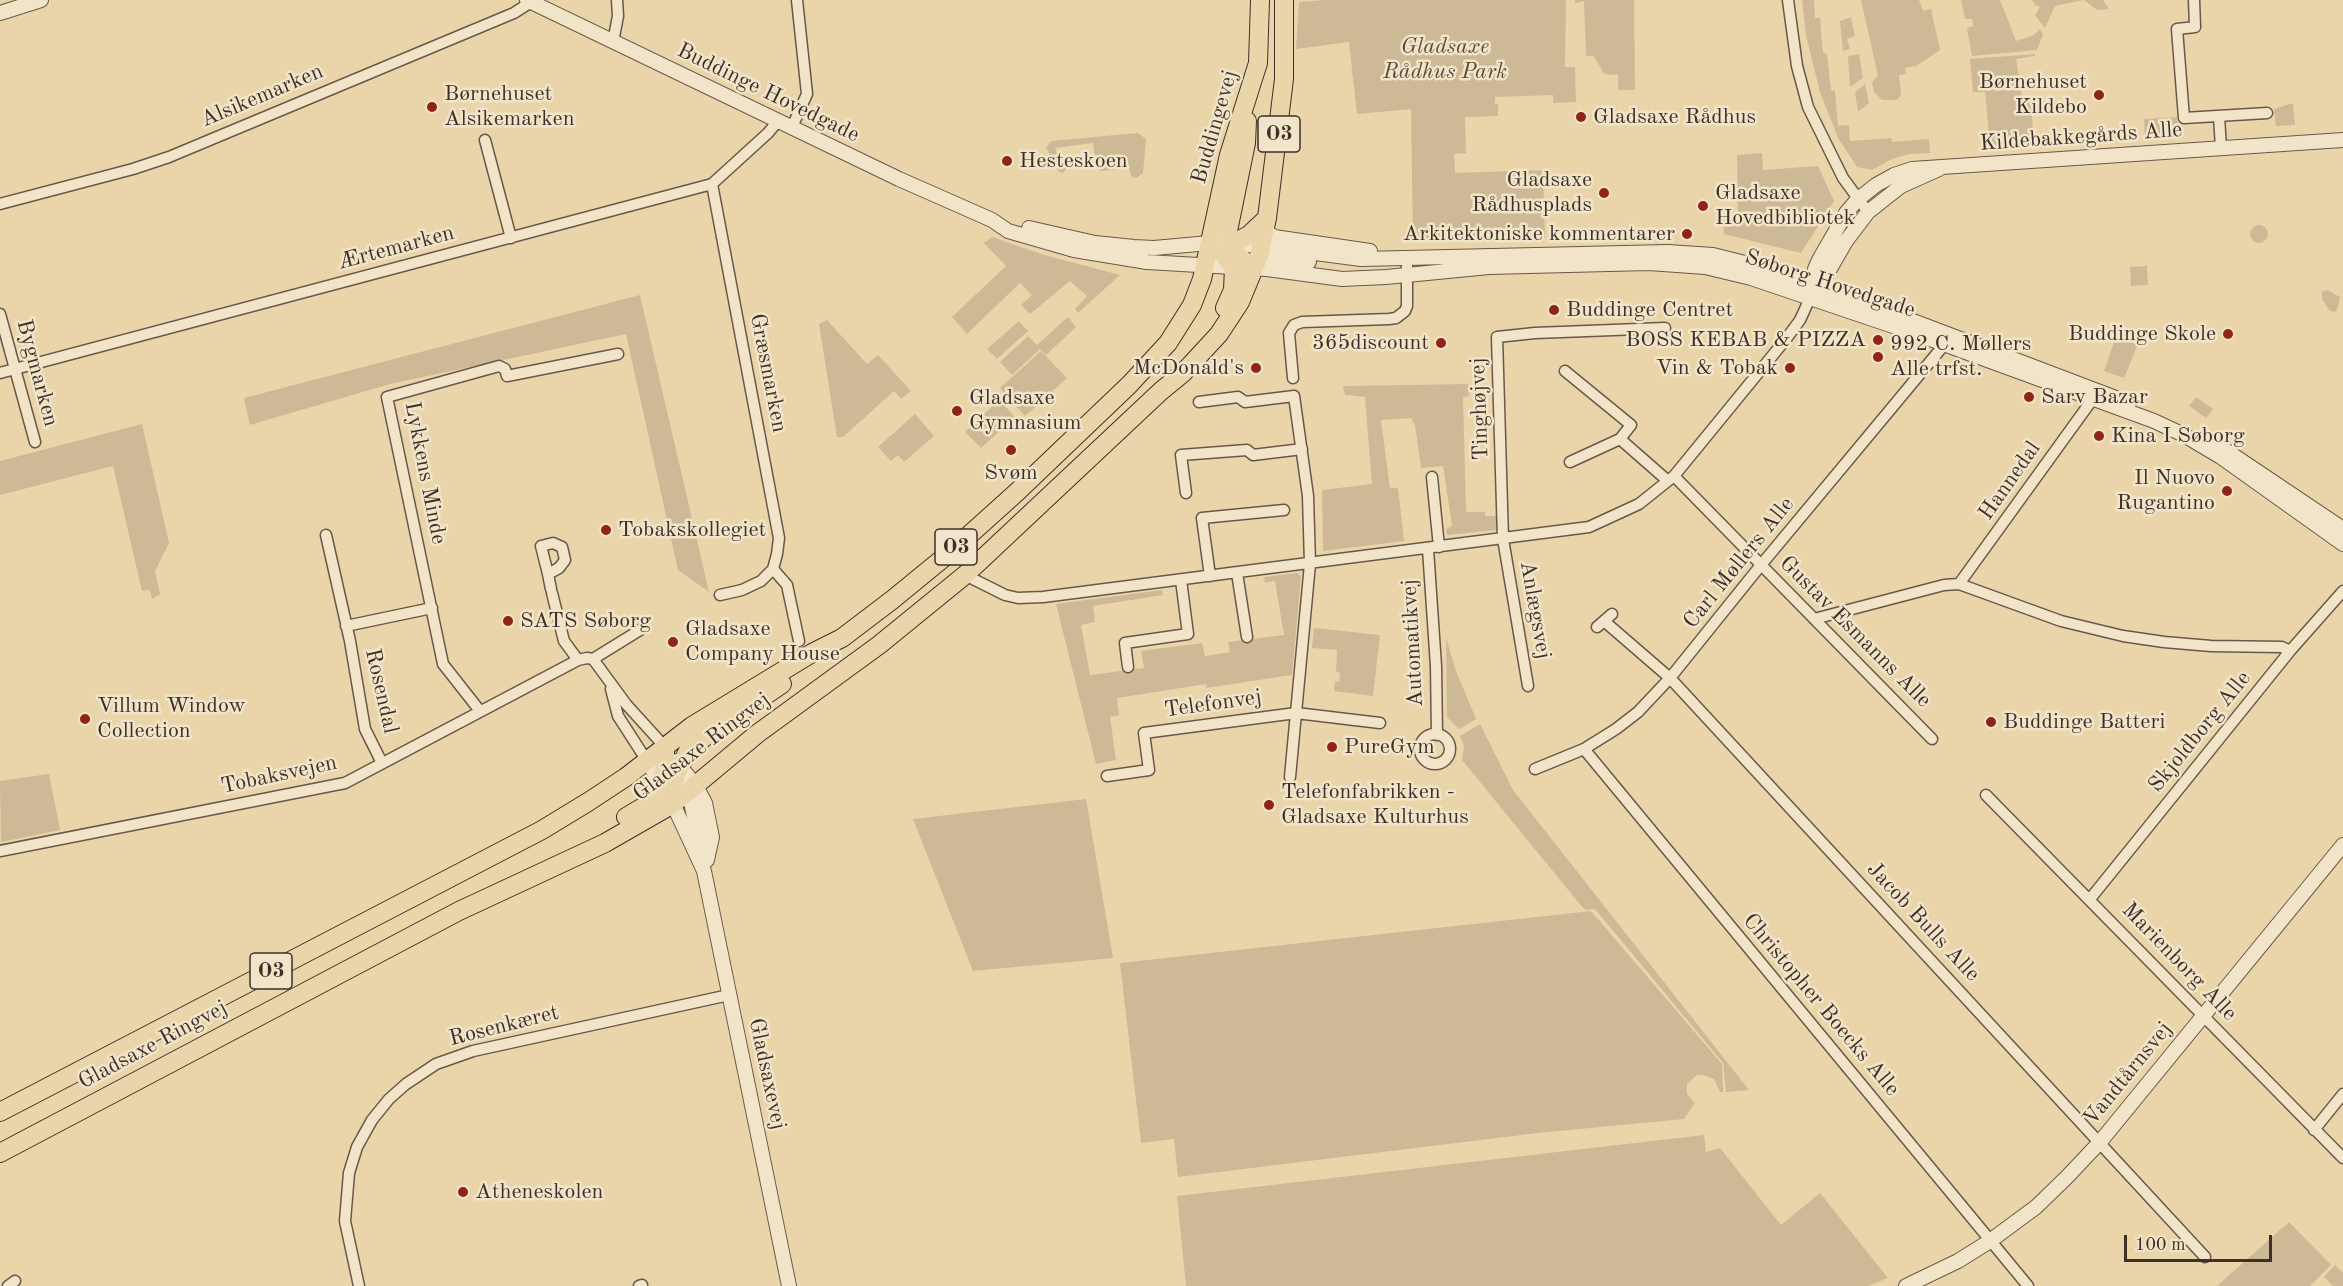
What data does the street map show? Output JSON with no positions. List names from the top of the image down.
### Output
{
  "streets": {
    "main road": ["Buddingevej", "O3", "Gladsaxe Ringvej"],
    "street": [
      "Buddinge Hovedgade",
      "Alsikemarken",
      "Kildebakkegårds Alle",
      "Ærtemarken",
      "Søborg Hovedgade",
      "Bygmarken",
      "Græsmarken",
      "Tinghøjvej",
      "Lykkens Minde",
      "Hannedal",
      "Carl Møllers Alle",
      "Anlægsvej",
      "Gustav Esmanns Alle",
      "Automatikvej",
      "Rosendal",
      "Telefonvej",
      "Skjoldborg Alle",
      "Tobaksvejen",
      "Jacob Bulls Alle",
      "Marienborg Alle",
      "Christopher Boecks Alle",
      "Rosenkæret",
      "Gladsaxevej",
      "Vandtårnsvej"
    ]
  },
  "crossings": [
    ["Buddinge Hovedgade", "Alsikemarken"],
    ["Buddinge Hovedgade", "Buddingevej"],
    ["Buddinge Hovedgade", "Ærtemarken"],
    ["Buddinge Hovedgade", "Gladsaxe Ringvej"],
    ["Buddingevej", "Gladsaxe Ringvej"],
    ["O3", "Søborg Hovedgade"],
    ["O3", "Gladsaxe Ringvej"],
    ["Kildebakkegårds Alle", "Søborg Hovedgade"],
    ["Ærtemarken", "Bygmarken"],
    ["Ærtemarken", "Græsmarken"],
    ["Søborg Hovedgade", "Hannedal"],
    ["Søborg Hovedgade", "Carl Møllers Alle"],
    ["Søborg Hovedgade", "Gladsaxe Ringvej"],
    ["Tinghøjvej", "Anlægsvej"],
    ["Lykkens Minde", "Rosendal"],
    ["Lykkens Minde", "Tobaksvejen"],
    ["Carl Møllers Alle", "Gustav Esmanns Alle"],
    ["Carl Møllers Alle", "Jacob Bulls Alle"],
    ["Carl Møllers Alle", "Christopher Boecks Alle"],
    ["Rosendal", "Tobaksvejen"],
    ["Skjoldborg Alle", "Marienborg Alle"],
    ["Gladsaxe Ringvej", "Gladsaxevej"],
    ["Jacob Bulls Alle", "Vandtårnsvej"],
    ["Marienborg Alle", "Vandtårnsvej"],
    ["Christopher Boecks Alle", "Vandtårnsvej"],
    ["Rosenkæret", "Gladsaxevej"]
  ],
  "parks": ["Gladsaxe Rådhus Park"],
  "places": [
    "Børnehuset Kildebo",
    "Børnehuset Alsikemarken",
    "Gladsaxe Rådhus",
    "Hesteskoen",
    "Gladsaxe Rådhusplads",
    "Gladsaxe Hovedbibliotek",
    "Arkitektoniske kommentarer",
    "Buddinge Centret",
    "Buddinge Skole",
    "BOSS KEBAB & PIZZA",
    "365discount",
    "992 C. Møllers Alle trfst.",
    "McDonald's",
    "Vin & Tobak",
    "Sarv Bazar",
    "Gladsaxe Gymnasium",
    "Kina I Søborg",
    "Svøm",
    "Il Nuovo Rugantino",
    "Tobakskollegiet",
    "SATS Søborg",
    "Gladsaxe Company House",
    "Villum Window Collection",
    "Buddinge Batteri",
    "PureGym",
    "Telefonfabrikken - Gladsaxe Kulturhus",
    "Atheneskolen"
  ],
  "scale_bar": "100 m"
}
